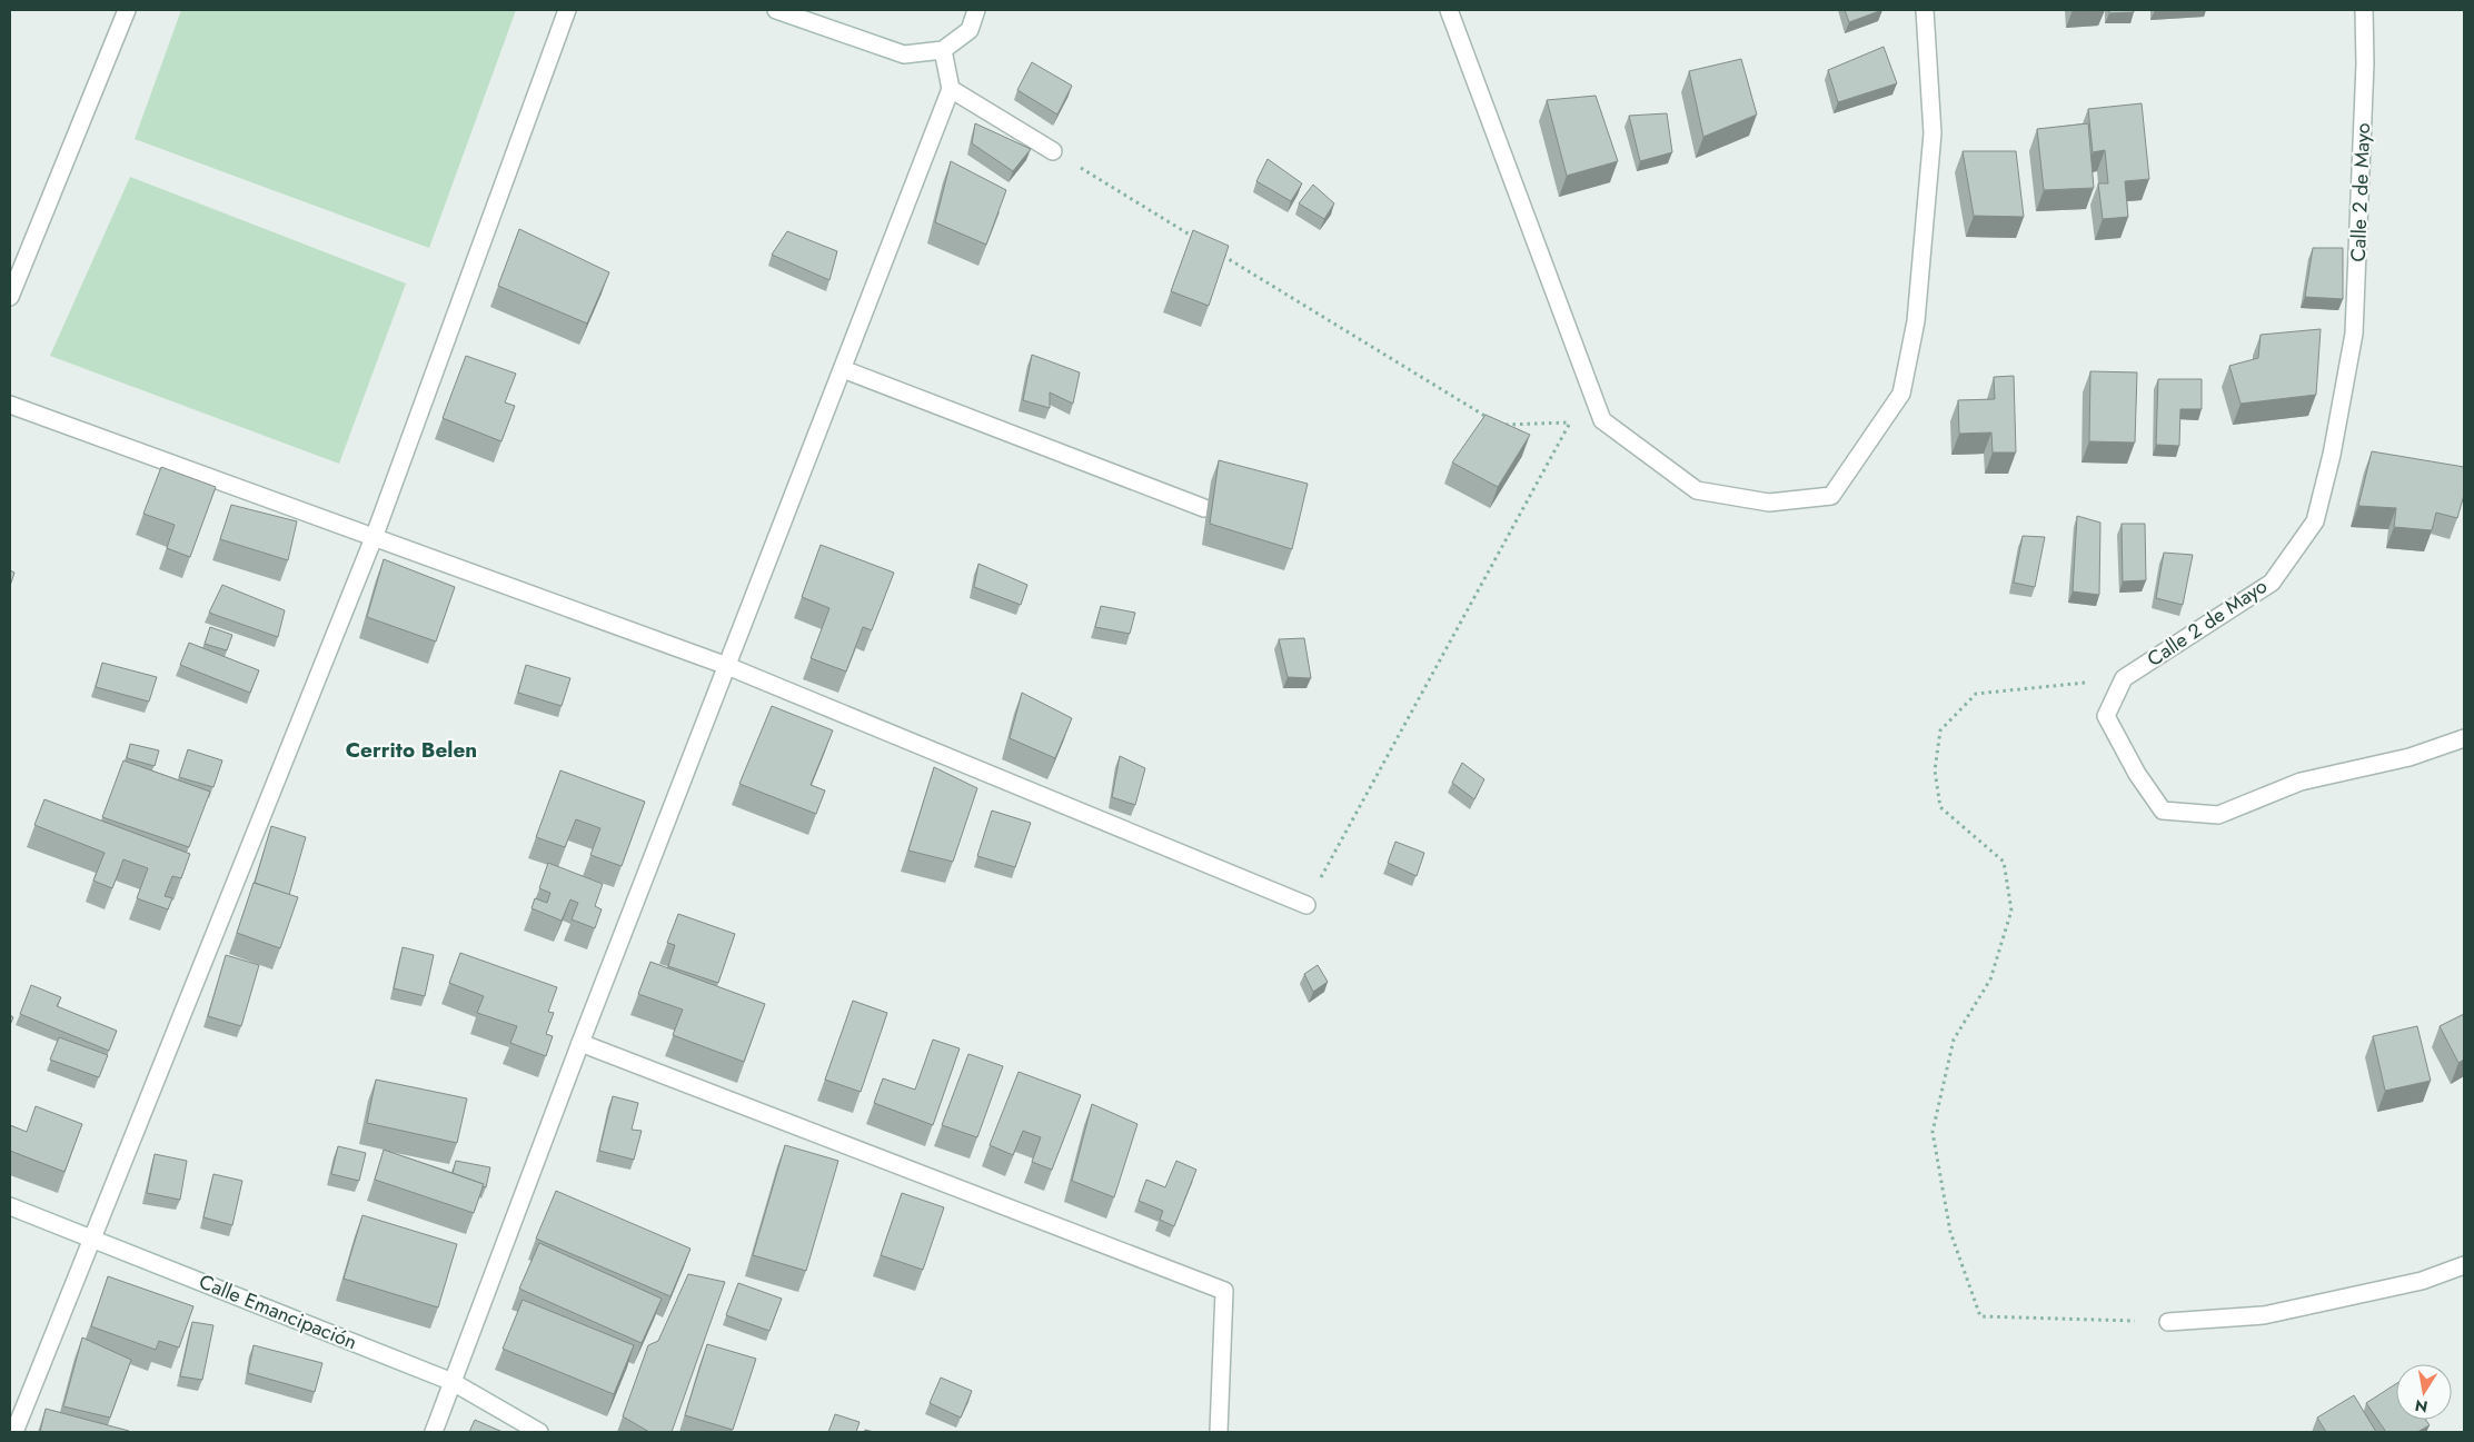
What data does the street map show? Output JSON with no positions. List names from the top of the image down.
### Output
{
  "streets": {
    "street": ["Calle 2 de Mayo", "Calle Emancipación"]
  },
  "districts": ["Cerrito Belen"],
  "north": "bottom"
}
